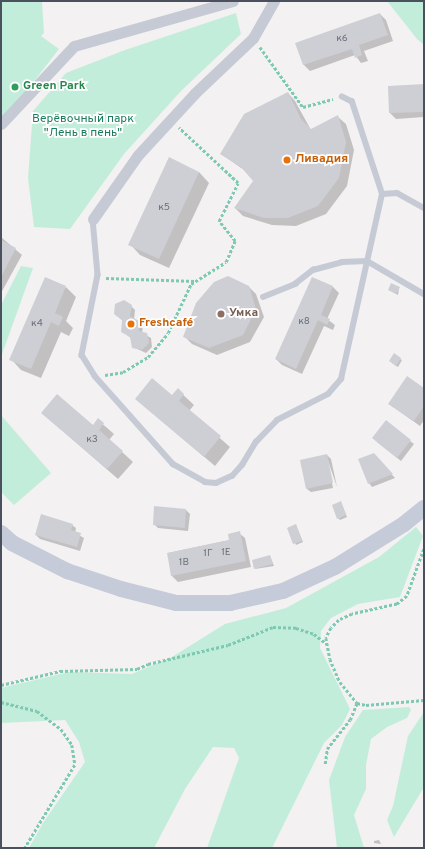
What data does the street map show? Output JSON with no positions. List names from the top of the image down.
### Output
{
  "parks": ["Верёвочный парк \"Лень в пень\""],
  "places": [
    "Green Park",
    "Ливадия",
    "Умка",
    "Freshcafé"
  ],
  "house_numbers": [
    "к6",
    "к5",
    "к8",
    "к4",
    "к3",
    "1Е",
    "1Г",
    "1В"
  ]
}
